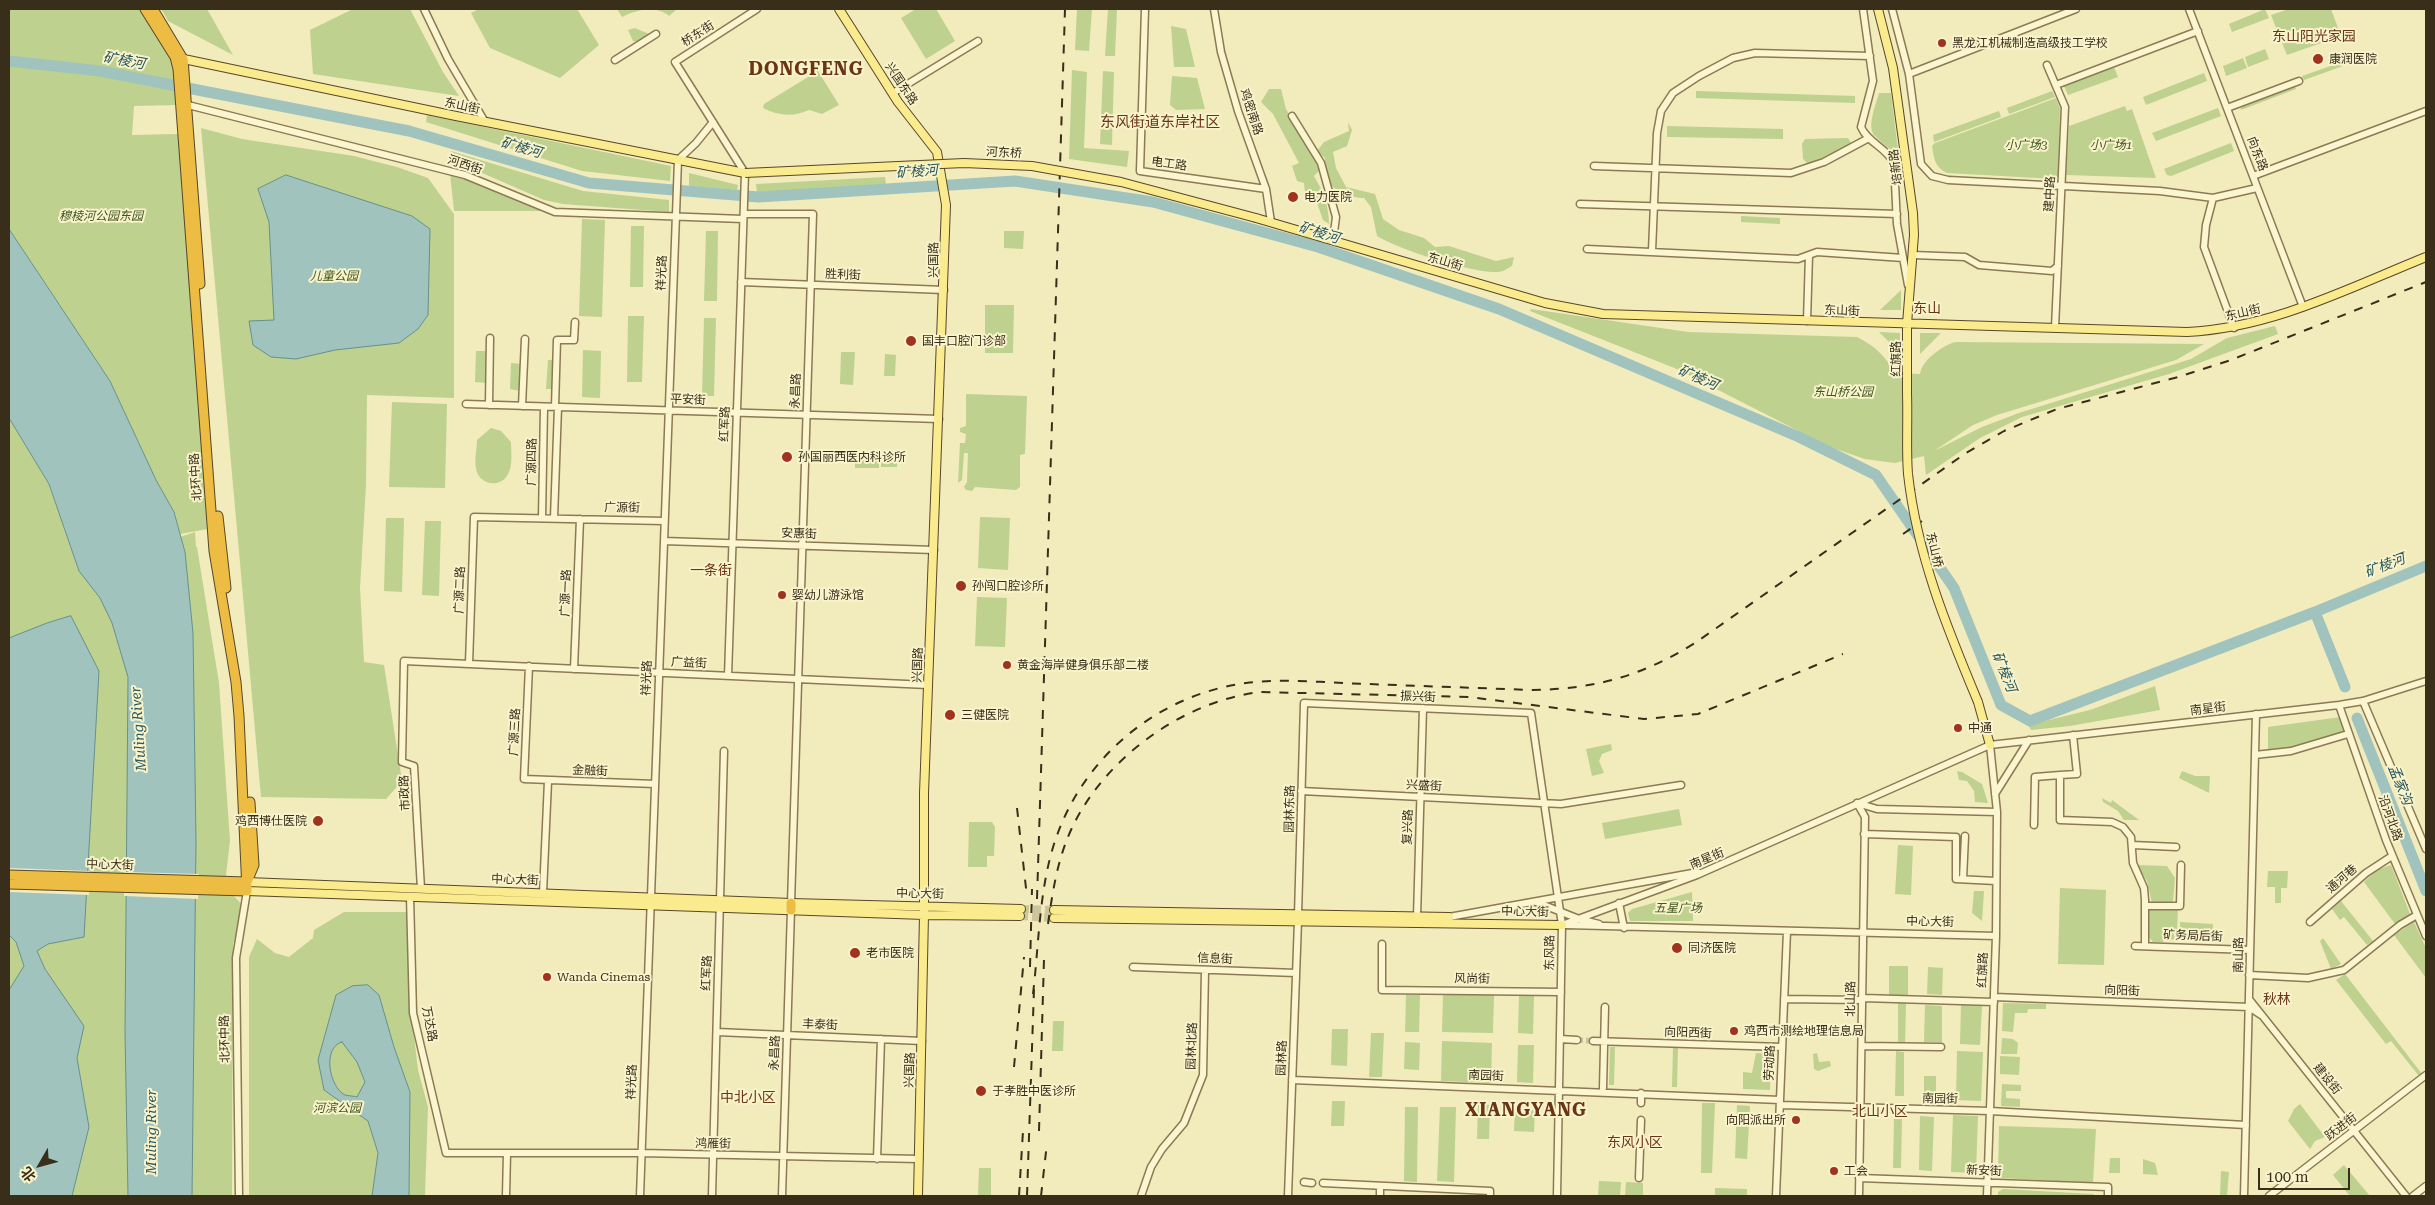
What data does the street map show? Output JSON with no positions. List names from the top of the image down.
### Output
{
  "streets": {
    "highway": ["北环中路", "中心大街"],
    "main road": [
      "兴国东路",
      "东山街",
      "河东桥",
      "培新路",
      "兴国路",
      "红旗路",
      "东山桥"
    ],
    "street": [
      "桥东街",
      "鸡密南路",
      "向东路",
      "电工路",
      "河西街",
      "建中路",
      "祥光路",
      "胜利街",
      "永昌路",
      "平安街",
      "红军路",
      "广源四路",
      "广源街",
      "安惠街",
      "广源二路",
      "广源一路",
      "广益街",
      "振兴街",
      "南星街",
      "广源三路",
      "金融街",
      "兴盛街",
      "市政路",
      "园林东路",
      "沿河北路",
      "复兴路",
      "通河巷",
      "矿务局后街",
      "东风路",
      "南山路",
      "信息街",
      "风尚街",
      "向阳街",
      "北山路",
      "万达路",
      "丰泰街",
      "向阳西街",
      "园林北路",
      "园林路",
      "劳动路",
      "南园街",
      "建设街",
      "跃进街",
      "鸿雁街",
      "新安街"
    ]
  },
  "crossings": [
    ["兴国东路", "兴国路"],
    ["东山街", "鸡密南路"],
    ["东山街", "河东桥"],
    ["东山街", "向东路"],
    ["东山街", "培新路"],
    ["东山街", "建中路"],
    ["东山街", "祥光路"],
    ["东山街", "红旗路"],
    ["东山街", "红军路"],
    ["东山街", "北环中路"],
    ["鸡密南路", "电工路"],
    ["河东桥", "红军路"],
    ["河西街", "祥光路"],
    ["河西街", "永昌路"],
    ["河西街", "红军路"],
    ["河西街", "北环中路"],
    ["培新路", "红旗路"],
    ["兴国路", "胜利街"],
    ["兴国路", "平安街"],
    ["兴国路", "安惠街"],
    ["兴国路", "广益街"],
    ["兴国路", "中心大街"],
    ["兴国路", "丰泰街"],
    ["兴国路", "鸿雁街"],
    ["祥光路", "平安街"],
    ["祥光路", "广源街"],
    ["祥光路", "安惠街"],
    ["祥光路", "广益街"],
    ["祥光路", "金融街"],
    ["祥光路", "中心大街"],
    ["祥光路", "鸿雁街"],
    ["胜利街", "永昌路"],
    ["胜利街", "红军路"],
    ["红旗路", "东山桥"],
    ["红旗路", "南星街"],
    ["红旗路", "中心大街"],
    ["红旗路", "向阳街"],
    ["红旗路", "南园街"],
    ["红旗路", "新安街"],
    ["永昌路", "平安街"],
    ["永昌路", "红军路"],
    ["永昌路", "安惠街"],
    ["永昌路", "广益街"],
    ["永昌路", "中心大街"],
    ["永昌路", "丰泰街"],
    ["永昌路", "鸿雁街"],
    ["平安街", "红军路"],
    ["平安街", "广源四路"],
    ["红军路", "安惠街"],
    ["红军路", "广益街"],
    ["红军路", "中心大街"],
    ["红军路", "丰泰街"],
    ["红军路", "鸿雁街"],
    ["广源四路", "广源街"],
    ["北环中路", "中心大街"],
    ["广源街", "广源二路"],
    ["广源街", "广源一路"],
    ["东山桥", "南星街"],
    ["广源二路", "广益街"],
    ["广源一路", "广益街"],
    ["广益街", "广源三路"],
    ["广益街", "市政路"],
    ["振兴街", "园林东路"],
    ["振兴街", "复兴路"],
    ["振兴街", "东风路"],
    ["南星街", "沿河北路"],
    ["南星街", "中心大街"],
    ["南星街", "东风路"],
    ["南星街", "南山路"],
    ["南星街", "北山路"],
    ["广源三路", "金融街"],
    ["兴盛街", "园林东路"],
    ["兴盛街", "复兴路"],
    ["兴盛街", "东风路"],
    ["市政路", "中心大街"],
    ["园林东路", "中心大街"],
    ["园林东路", "园林路"],
    ["沿河北路", "通河巷"],
    ["复兴路", "中心大街"],
    ["中心大街", "东风路"],
    ["中心大街", "北山路"],
    ["中心大街", "万达路"],
    ["中心大街", "园林路"],
    ["中心大街", "劳动路"],
    ["矿务局后街", "南山路"],
    ["东风路", "风尚街"],
    ["东风路", "南园街"],
    ["南山路", "向阳街"],
    ["南山路", "南园街"],
    ["南山路", "建设街"],
    ["信息街", "园林北路"],
    ["信息街", "园林路"],
    ["向阳街", "北山路"],
    ["向阳街", "劳动路"],
    ["北山路", "南园街"],
    ["北山路", "新安街"],
    ["万达路", "鸿雁街"],
    ["向阳西街", "劳动路"],
    ["园林路", "南园街"],
    ["劳动路", "南园街"],
    ["建设街", "跃进街"]
  ],
  "districts": [
    "东山阳光家园",
    "DONGFENG",
    "东风街道东岸社区",
    "东山",
    "一条街",
    "秋林",
    "中北小区",
    "XIANGYANG",
    "北山小区",
    "东风小区"
  ],
  "water": ["矿棱河", "Muling River", "孟家沟"],
  "parks": [
    "小广场3",
    "小广场1",
    "穆棱河公园东园",
    "儿童公园",
    "东山桥公园",
    "五星广场",
    "河滨公园"
  ],
  "places": [
    "黑龙江机械制造高级技工学校",
    "康润医院",
    "电力医院",
    "国丰口腔门诊部",
    "孙国丽西医内科诊所",
    "孙闯口腔诊所",
    "婴幼儿游泳馆",
    "黄金海岸健身俱乐部二楼",
    "三健医院",
    "中通",
    "鸡西博仕医院",
    "同济医院",
    "老市医院",
    "Wanda Cinemas",
    "鸡西市测绘地理信息局",
    "于孝胜中医诊所",
    "向阳派出所",
    "工会"
  ],
  "scale_bar": "100 m",
  "north": "bottom left"
}
